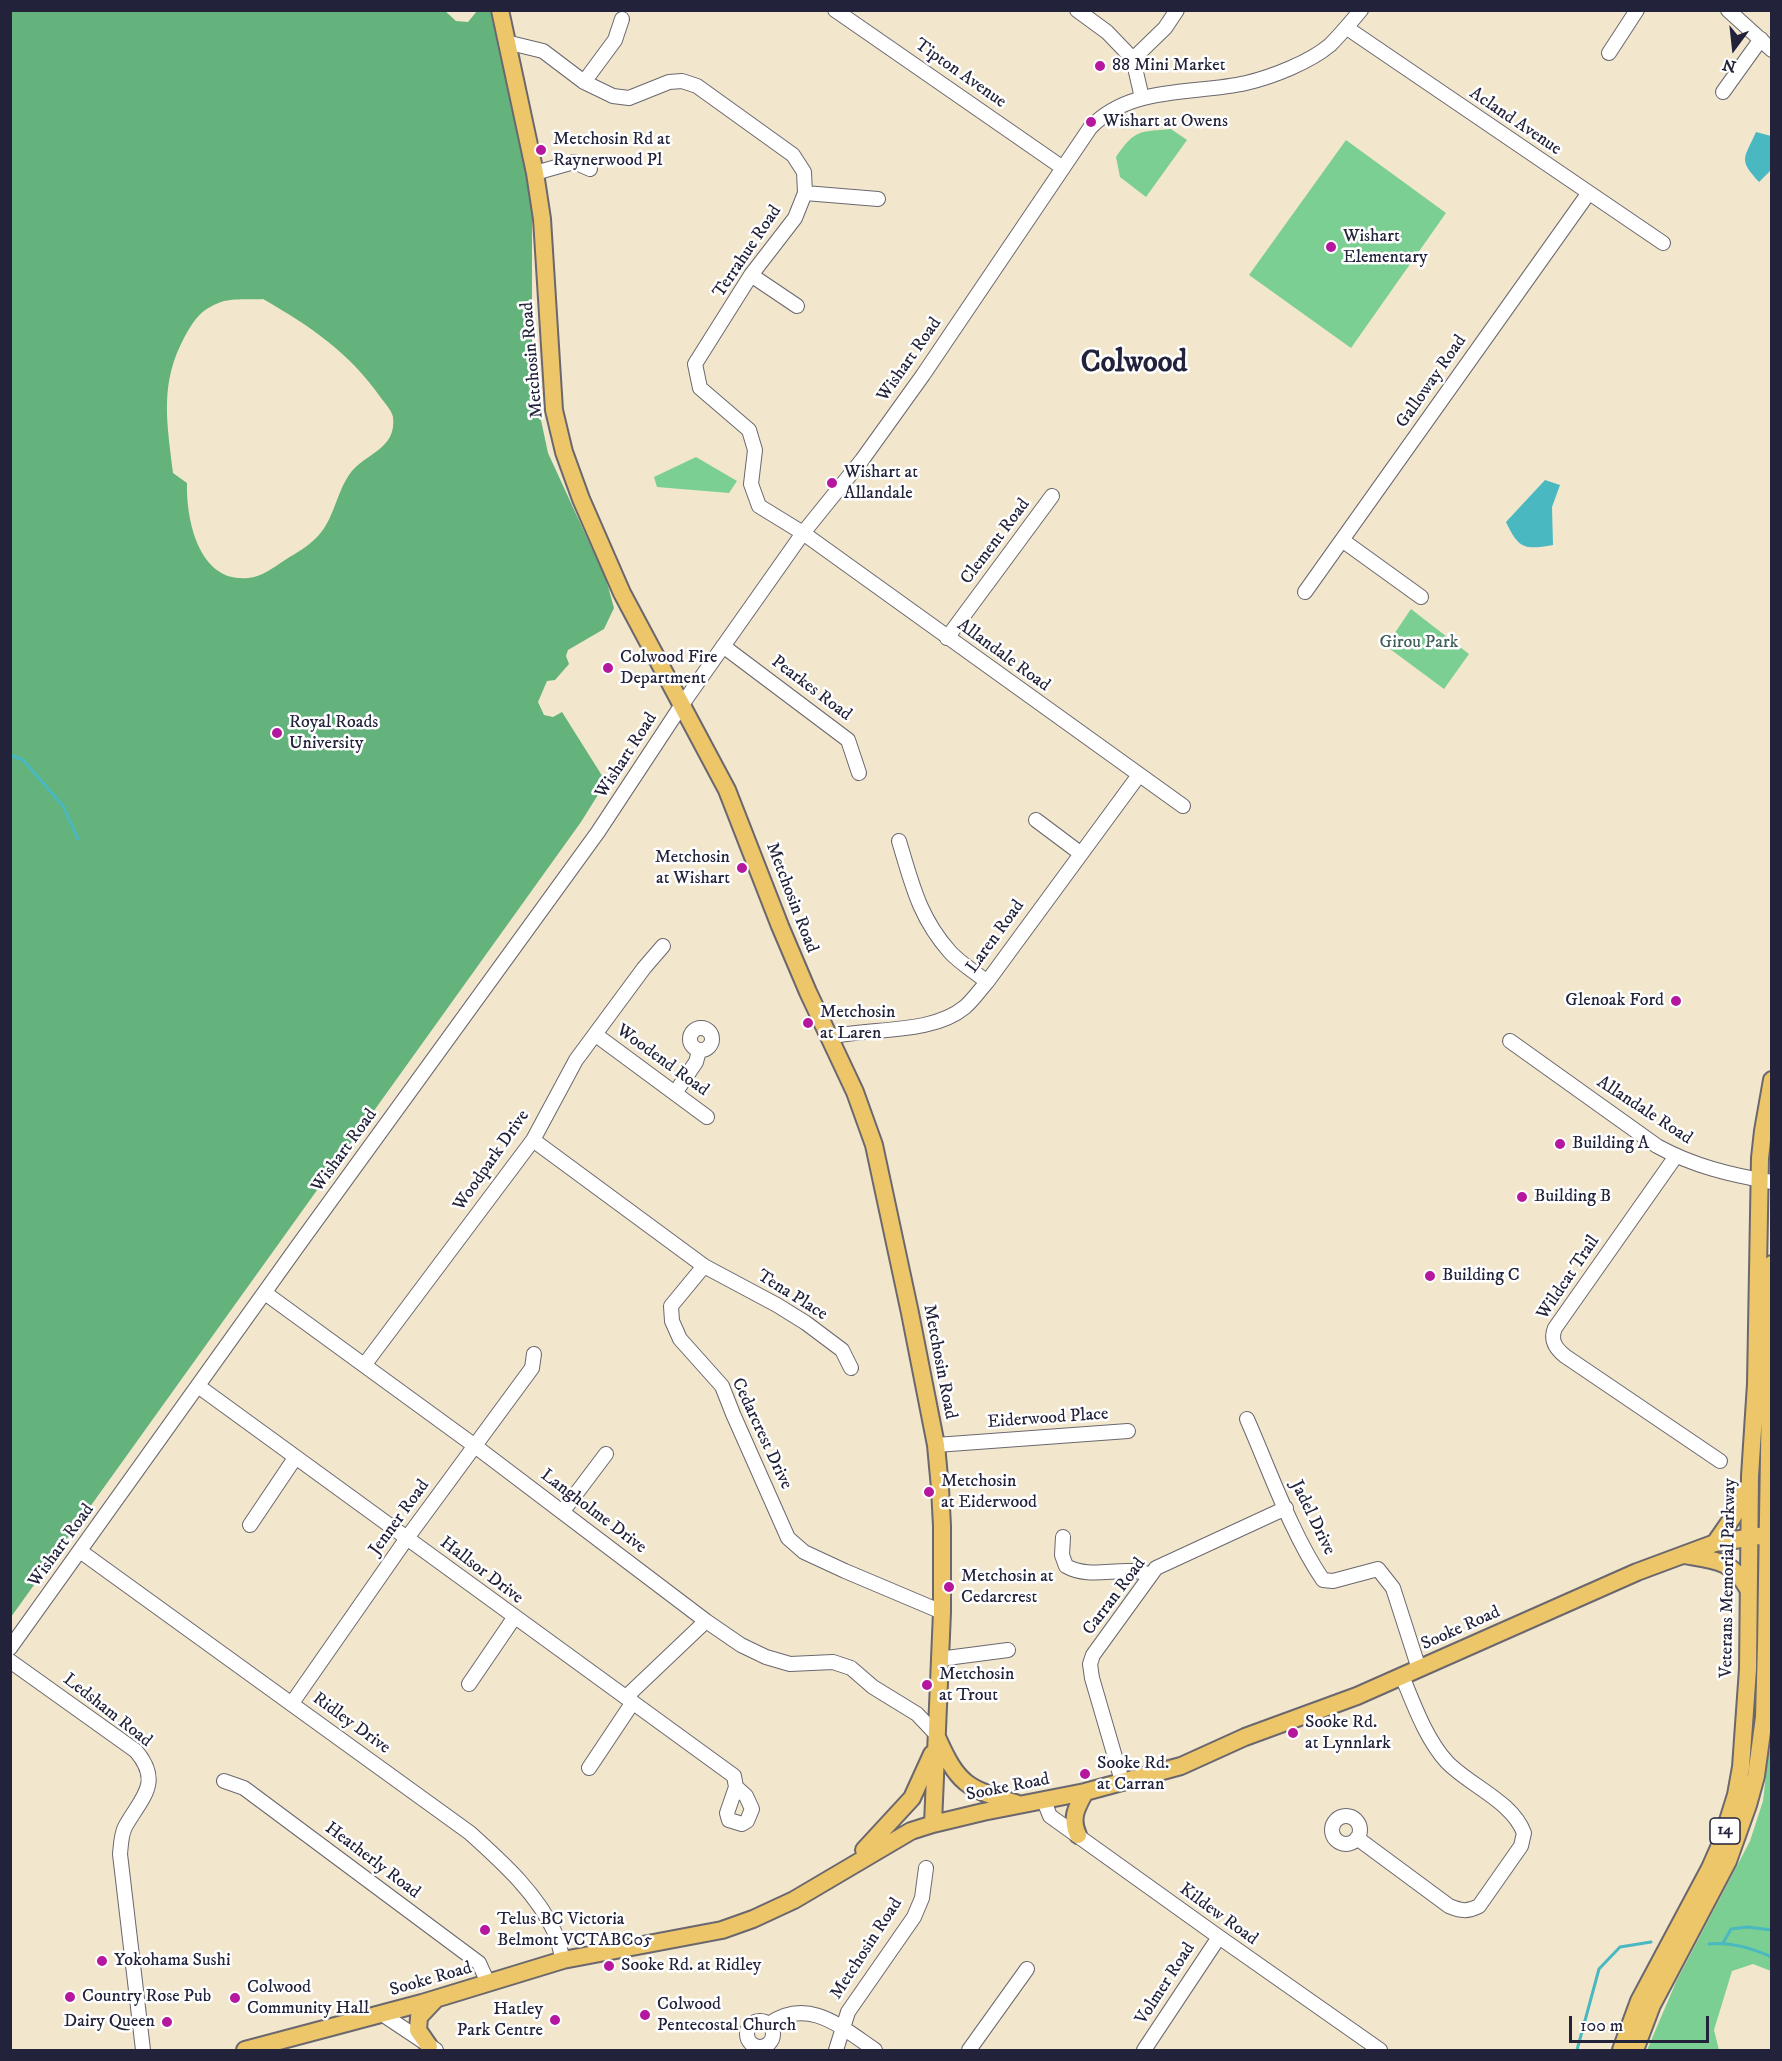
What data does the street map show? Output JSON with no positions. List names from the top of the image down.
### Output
{
  "streets": {
    "main road": [
      "Metchosin Road",
      "Veterans Memorial Parkway",
      "Sooke Road",
      "14"
    ],
    "street": [
      "Tipton Avenue",
      "Acland Avenue",
      "Terrahue Road",
      "Wishart Road",
      "Galloway Road",
      "Clement Road",
      "Allandale Road",
      "Pearkes Road",
      "Laren Road",
      "Woodend Road",
      "Woodpark Drive",
      "Wildcat Trail",
      "Tena Place",
      "Eiderwood Place",
      "Cedarcrest Drive",
      "Langholme Drive",
      "Jenner Road",
      "Jadel Drive",
      "Hallsor Drive",
      "Carran Road",
      "Ledsham Road",
      "Ridley Drive",
      "Heatherly Road",
      "Kildew Road",
      "Volmer Road"
    ]
  },
  "crossings": [
    ["Tipton Avenue", "Wishart Road"],
    ["Acland Avenue", "Wishart Road"],
    ["Acland Avenue", "Galloway Road"],
    ["Terrahue Road", "Wishart Road"],
    ["Terrahue Road", "Allandale Road"],
    ["Metchosin Road", "Wishart Road"],
    ["Metchosin Road", "Laren Road"],
    ["Metchosin Road", "Eiderwood Place"],
    ["Metchosin Road", "Cedarcrest Drive"],
    ["Metchosin Road", "Langholme Drive"],
    ["Metchosin Road", "Sooke Road"],
    ["Wishart Road", "Allandale Road"],
    ["Wishart Road", "Pearkes Road"],
    ["Wishart Road", "Langholme Drive"],
    ["Wishart Road", "Hallsor Drive"],
    ["Wishart Road", "Ridley Drive"],
    ["Clement Road", "Allandale Road"],
    ["Allandale Road", "Laren Road"],
    ["Allandale Road", "Wildcat Trail"],
    ["Allandale Road", "Veterans Memorial Parkway"],
    ["Woodend Road", "Woodpark Drive"],
    ["Woodpark Drive", "Langholme Drive"],
    ["Tena Place", "Cedarcrest Drive"],
    ["Langholme Drive", "Jenner Road"],
    ["Jenner Road", "Hallsor Drive"],
    ["Jenner Road", "Ridley Drive"],
    ["Jadel Drive", "Carran Road"],
    ["Jadel Drive", "Sooke Road"],
    ["Veterans Memorial Parkway", "Sooke Road"],
    ["Carran Road", "Sooke Road"],
    ["Sooke Road", "Ridley Drive"],
    ["Sooke Road", "Heatherly Road"],
    ["Sooke Road", "Kildew Road"],
    ["Kildew Road", "Volmer Road"]
  ],
  "districts": ["Colwood"],
  "parks": ["Girou Park"],
  "places": [
    "88 Mini Market",
    "Wishart at Owens",
    "Metchosin Rd at Raynerwood Pl",
    "Wishart Elementary",
    "Wishart at Allandale",
    "Colwood Fire Department",
    "Royal Roads University",
    "Metchosin at Wishart",
    "Glenoak Ford",
    "Metchosin at Laren",
    "Building A",
    "Building B",
    "Building C",
    "Metchosin at Eiderwood",
    "Metchosin at Cedarcrest",
    "Metchosin at Trout",
    "Sooke Rd. at Lynnlark",
    "Sooke Rd. at Carran",
    "Telus BC Victoria Belmont VCTABC05",
    "Yokohama Sushi",
    "Sooke Rd. at Ridley",
    "Country Rose Pub",
    "Colwood Community Hall",
    "Colwood Pentecostal Church",
    "Hatley Park Centre",
    "Dairy Queen"
  ],
  "scale_bar": "100 m",
  "north": "bottom"
}
